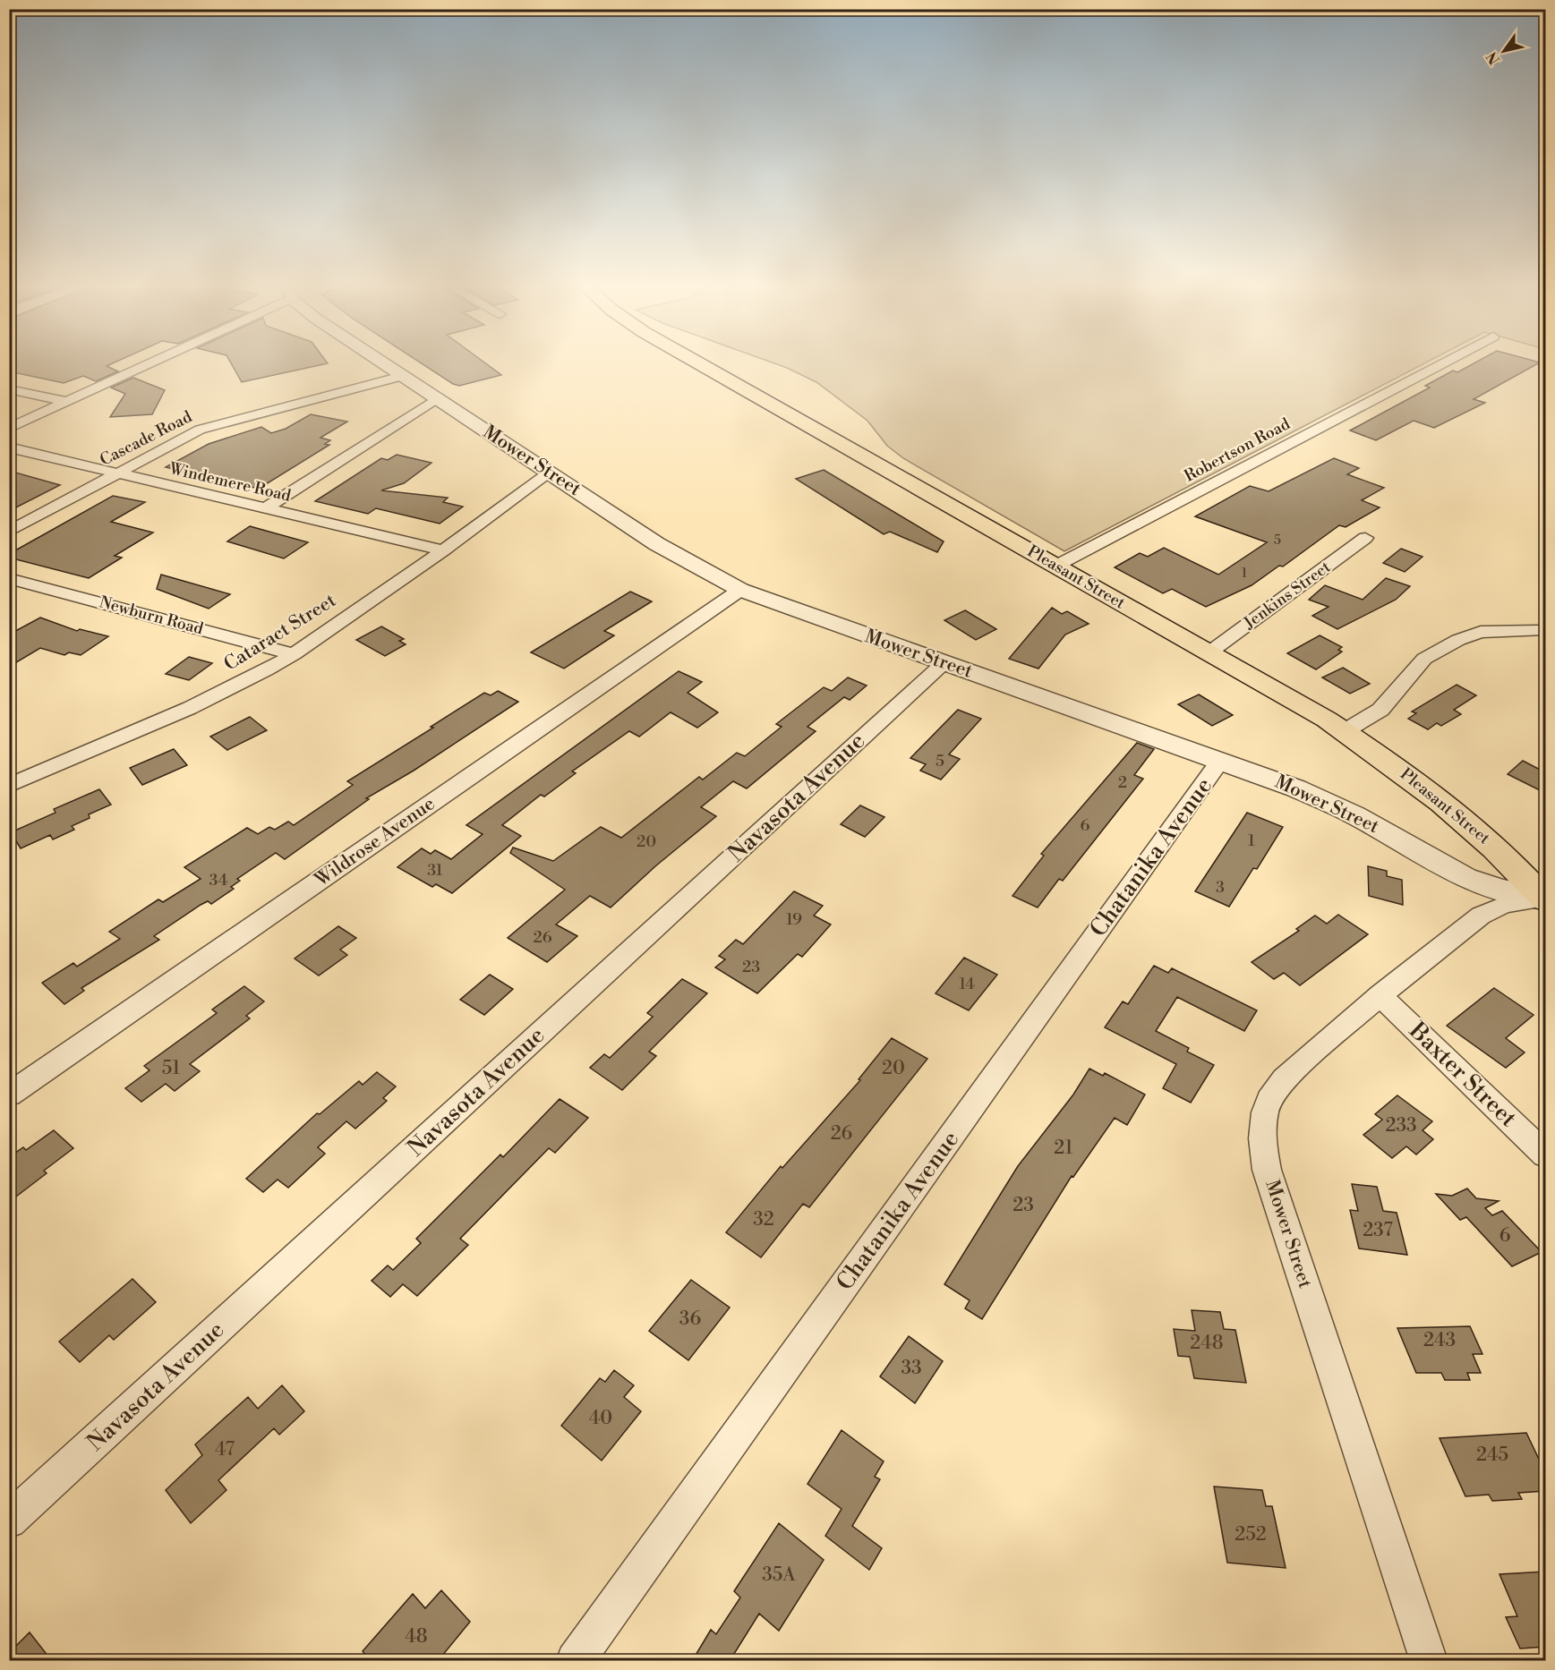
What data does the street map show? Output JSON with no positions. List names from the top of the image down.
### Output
{
  "streets": {
    "main road": ["Pleasant Street"],
    "street": [
      "Cascade Road",
      "Robertson Road",
      "Mower Street",
      "Windemere Road",
      "Jenkins Street",
      "Newburn Road",
      "Cataract Street",
      "Navasota Avenue",
      "Wildrose Avenue",
      "Chatanika Avenue",
      "Baxter Street"
    ]
  },
  "crossings": [
    ["Cascade Road", "Mower Street"],
    ["Cascade Road", "Windemere Road"],
    ["Robertson Road", "Pleasant Street"],
    ["Mower Street", "Pleasant Street"],
    ["Mower Street", "Cataract Street"],
    ["Mower Street", "Navasota Avenue"],
    ["Mower Street", "Wildrose Avenue"],
    ["Mower Street", "Chatanika Avenue"],
    ["Mower Street", "Baxter Street"],
    ["Windemere Road", "Cataract Street"],
    ["Pleasant Street", "Jenkins Street"],
    ["Newburn Road", "Cataract Street"]
  ],
  "house_numbers": [
    "5",
    "1",
    "5",
    "2",
    "6",
    "1",
    "20",
    "31",
    "34",
    "3",
    "19",
    "26",
    "23",
    "14",
    "51",
    "20",
    "233",
    "26",
    "21",
    "23",
    "32",
    "237",
    "6",
    "36",
    "243",
    "248",
    "33",
    "40",
    "47",
    "245",
    "252",
    "35A",
    "48"
  ],
  "north": "bottom left"
}
